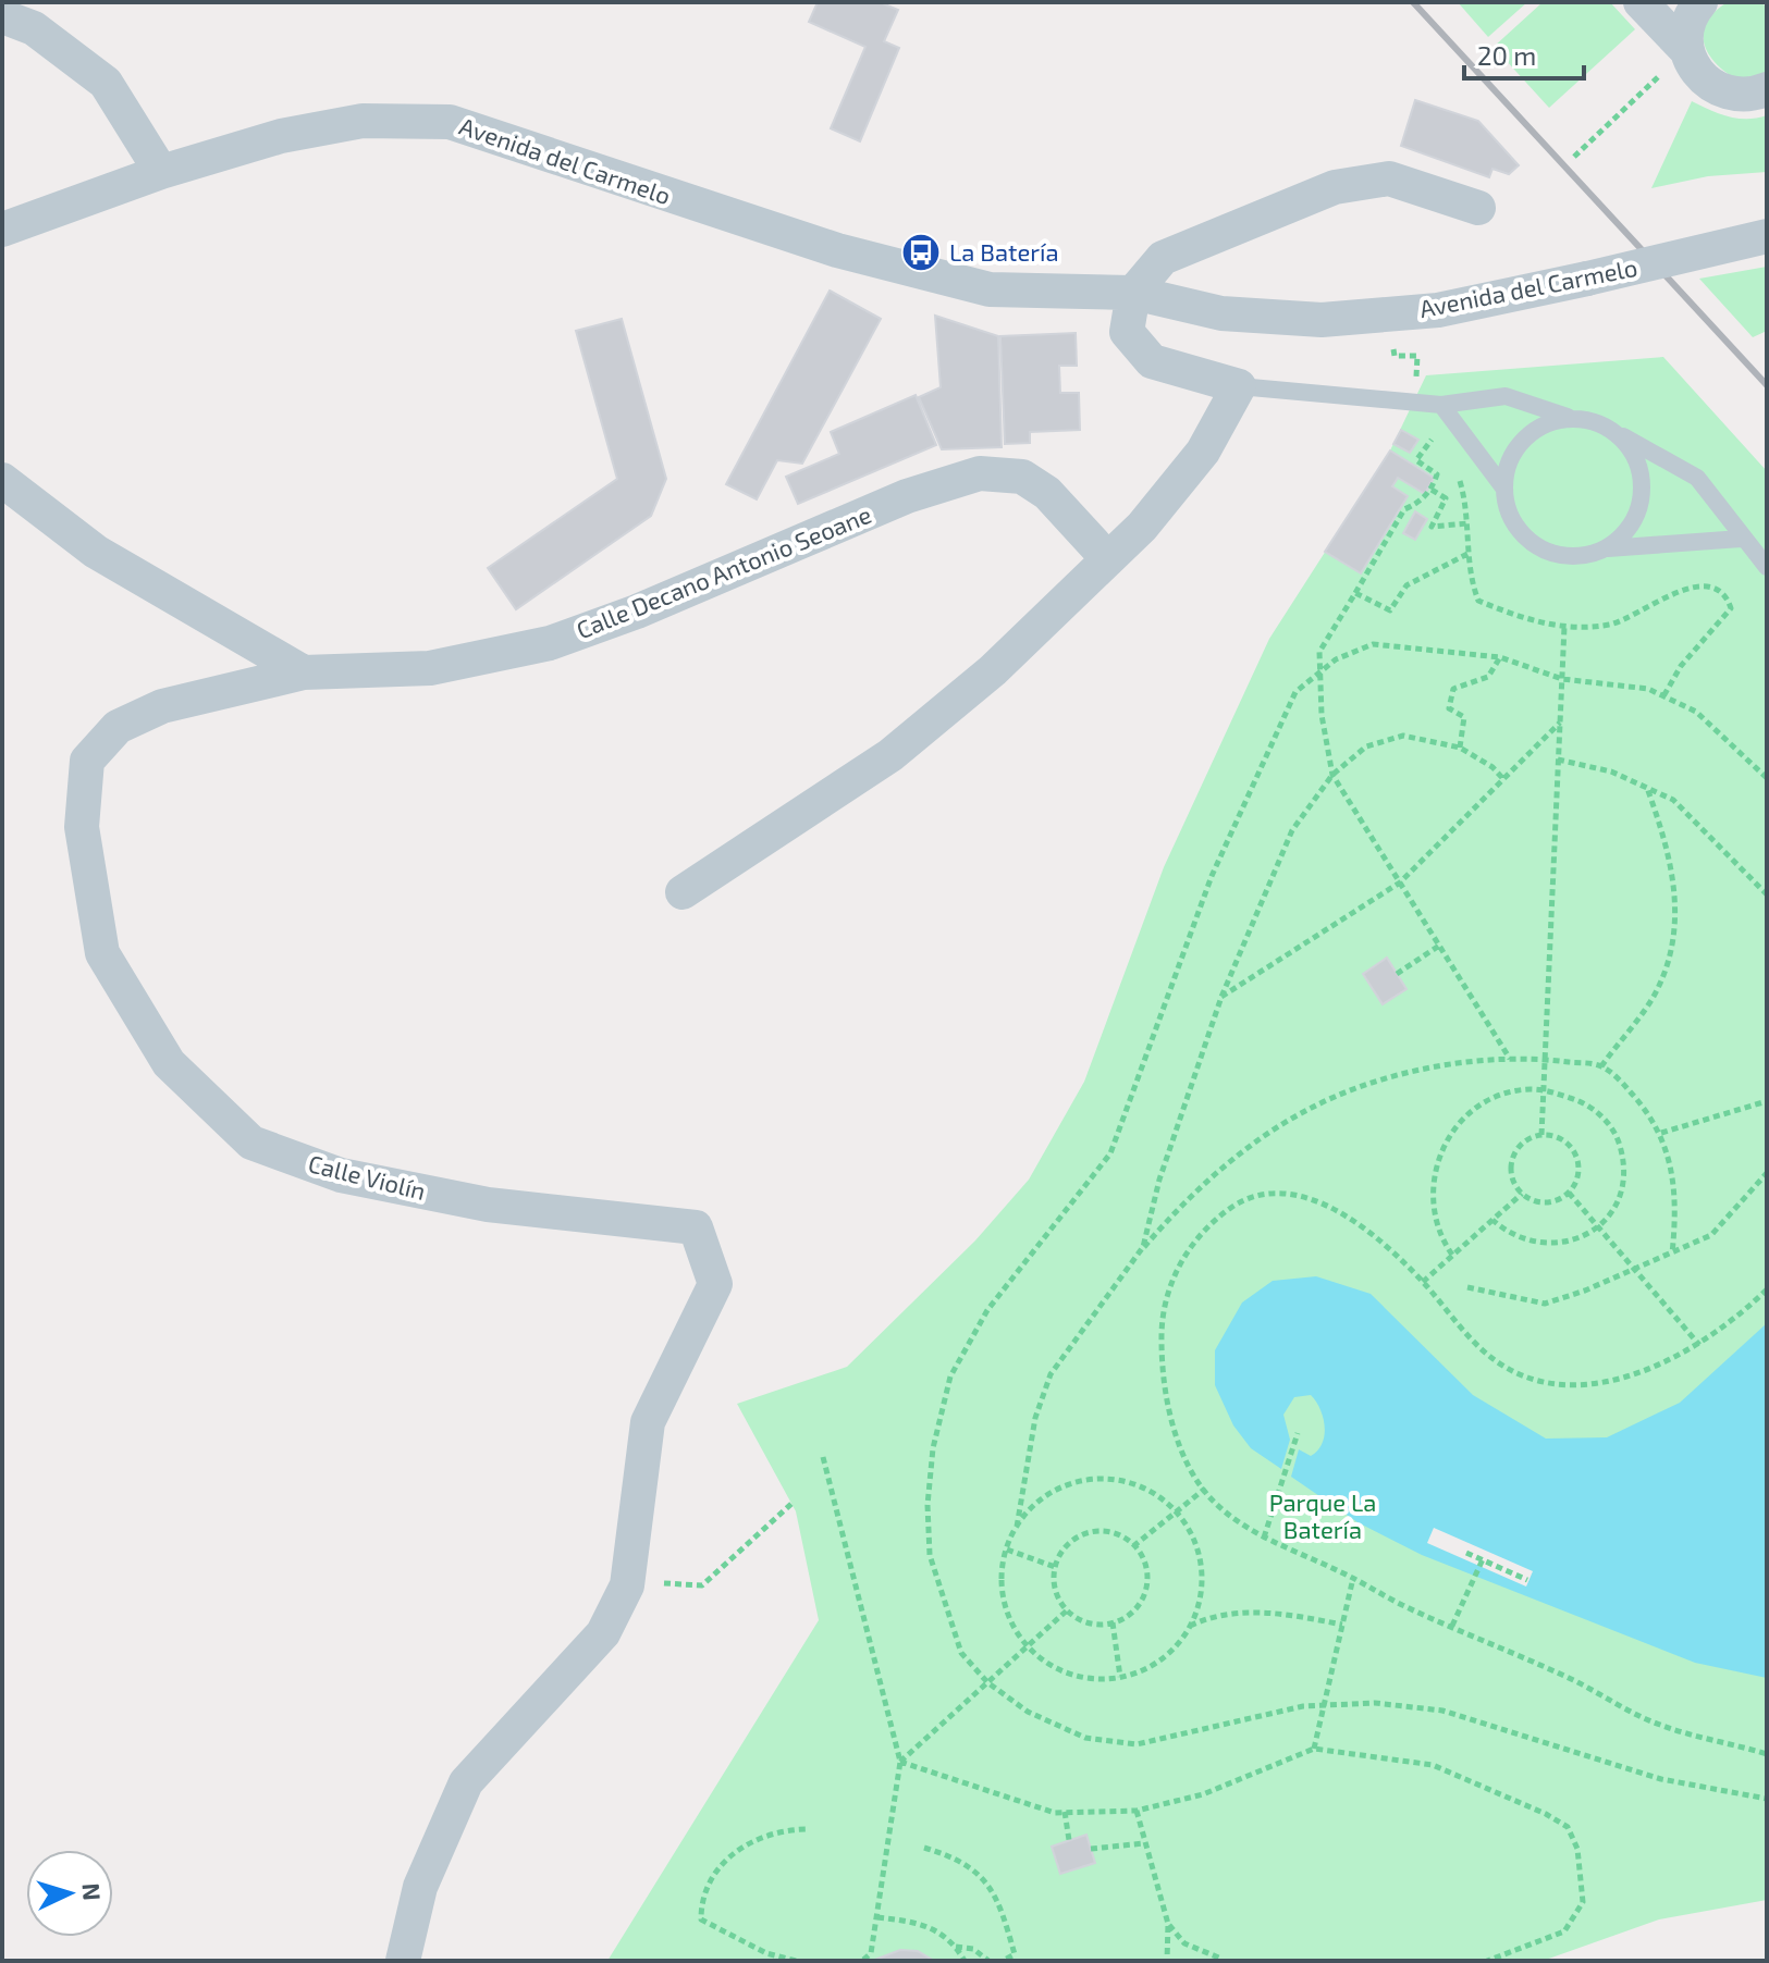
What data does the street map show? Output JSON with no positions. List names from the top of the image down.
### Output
{
  "streets": {
    "street": ["Avenida del Carmelo", "Calle Decano Antonio Seoane", "Calle Violín"]
  },
  "crossings": [
    ["Calle Decano Antonio Seoane", "Calle Violín"]
  ],
  "parks": ["Parque La Batería"],
  "places": {
    "bus stop": ["La Batería"]
  },
  "scale_bar": "20 m",
  "north": "right"
}
